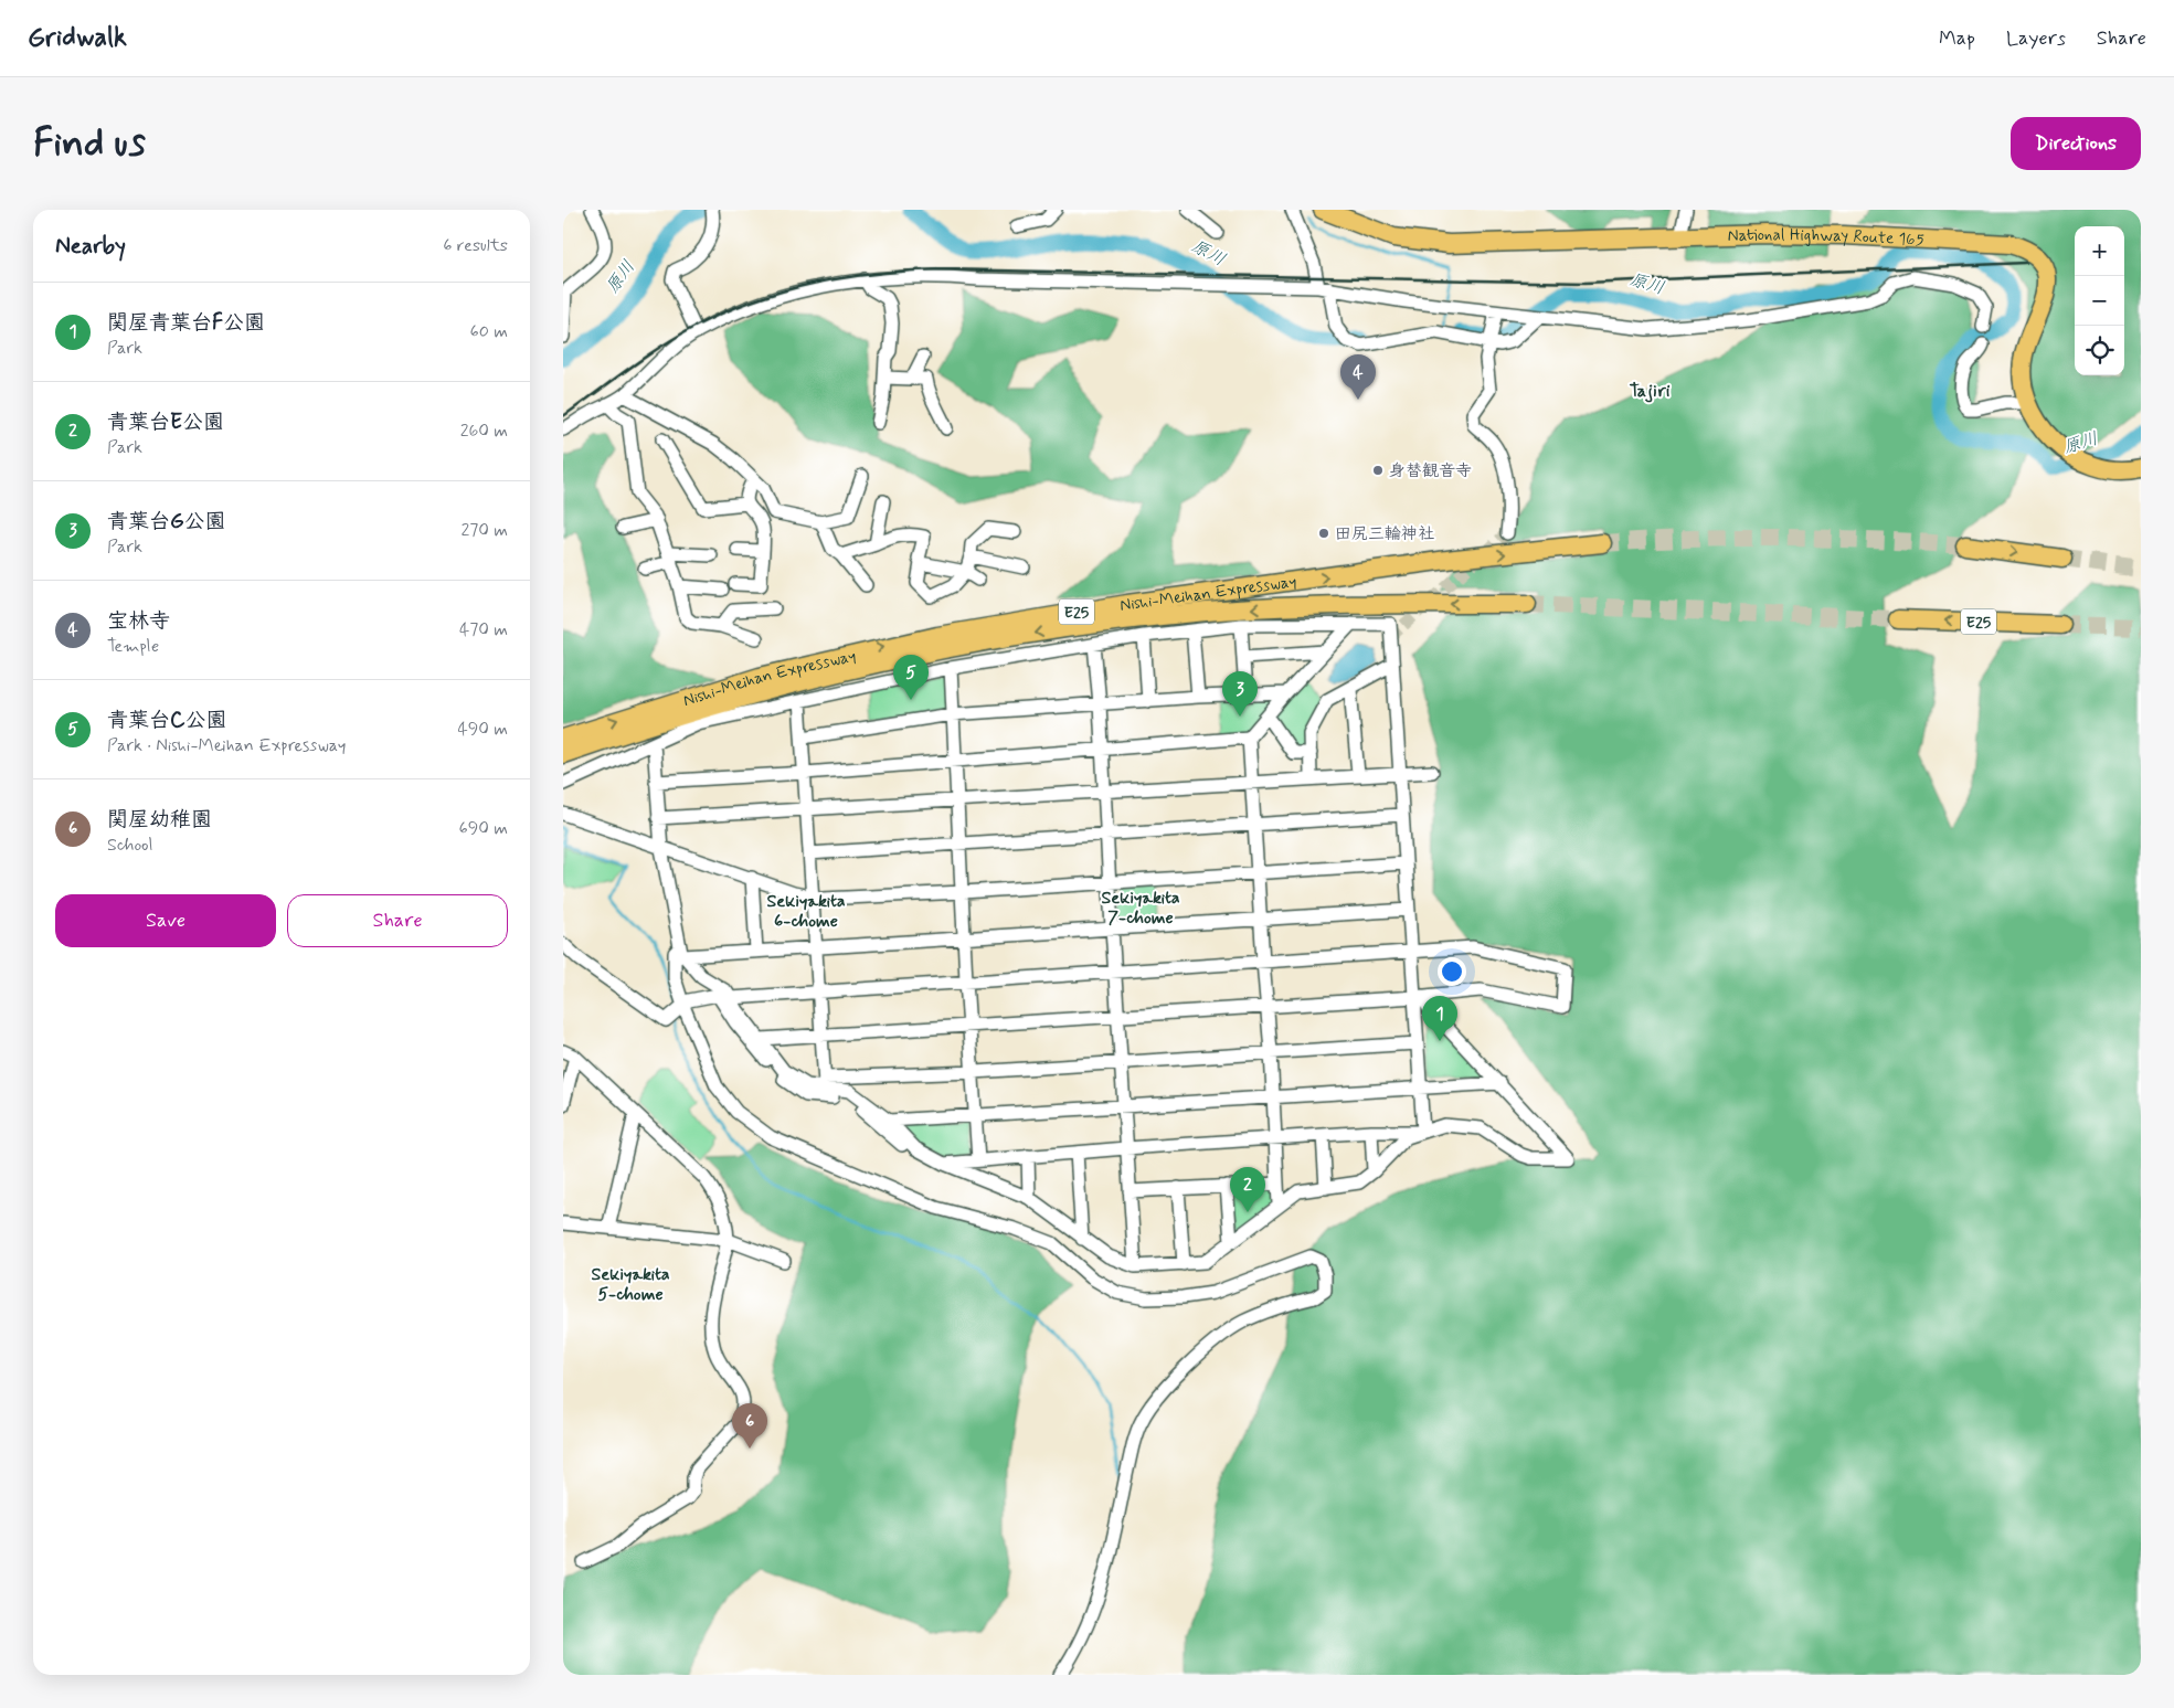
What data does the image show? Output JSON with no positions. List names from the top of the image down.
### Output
{
  "streets": {
    "highway": ["National Highway Route 165", "Nishi-Meihan Expressway", "E25"]
  },
  "districts": [
    "Tajiri",
    "Sekiyakita 7-chome",
    "Sekiyakita 6-chome",
    "Sekiyakita 5-chome"
  ],
  "water": ["原川"],
  "places": ["身替観音寺", "田尻三輪神社"],
  "page": {
    "header": "Gridwalk",
    "nav": ["Map", "Layers", "Share"],
    "buttons": [
      "Directions",
      ["Save", "Share"]
    ],
    "title": "Find us",
    "heading": ["Nearby", "6 results"],
    "map_buttons": ["+", "−"],
    "list": [
      {
        "mark": "1",
        "name": "関屋青葉台F公園",
        "note": "Park",
        "value": "60 m"
      },
      {
        "mark": "2",
        "name": "青葉台E公園",
        "note": "Park",
        "value": "260 m"
      },
      {
        "mark": "3",
        "name": "青葉台G公園",
        "note": "Park",
        "value": "270 m"
      },
      {
        "mark": "4",
        "name": "宝林寺",
        "note": "Temple",
        "value": "470 m"
      },
      {
        "mark": "5",
        "name": "青葉台C公園",
        "note": "Park · Nishi-Meihan Expressway",
        "value": "490 m"
      },
      {
        "mark": "6",
        "name": "関屋幼稚園",
        "note": "School",
        "value": "690 m"
      }
    ],
    "pins": [
      "4",
      "5",
      "3",
      "1",
      "2",
      "6"
    ]
  }
}
